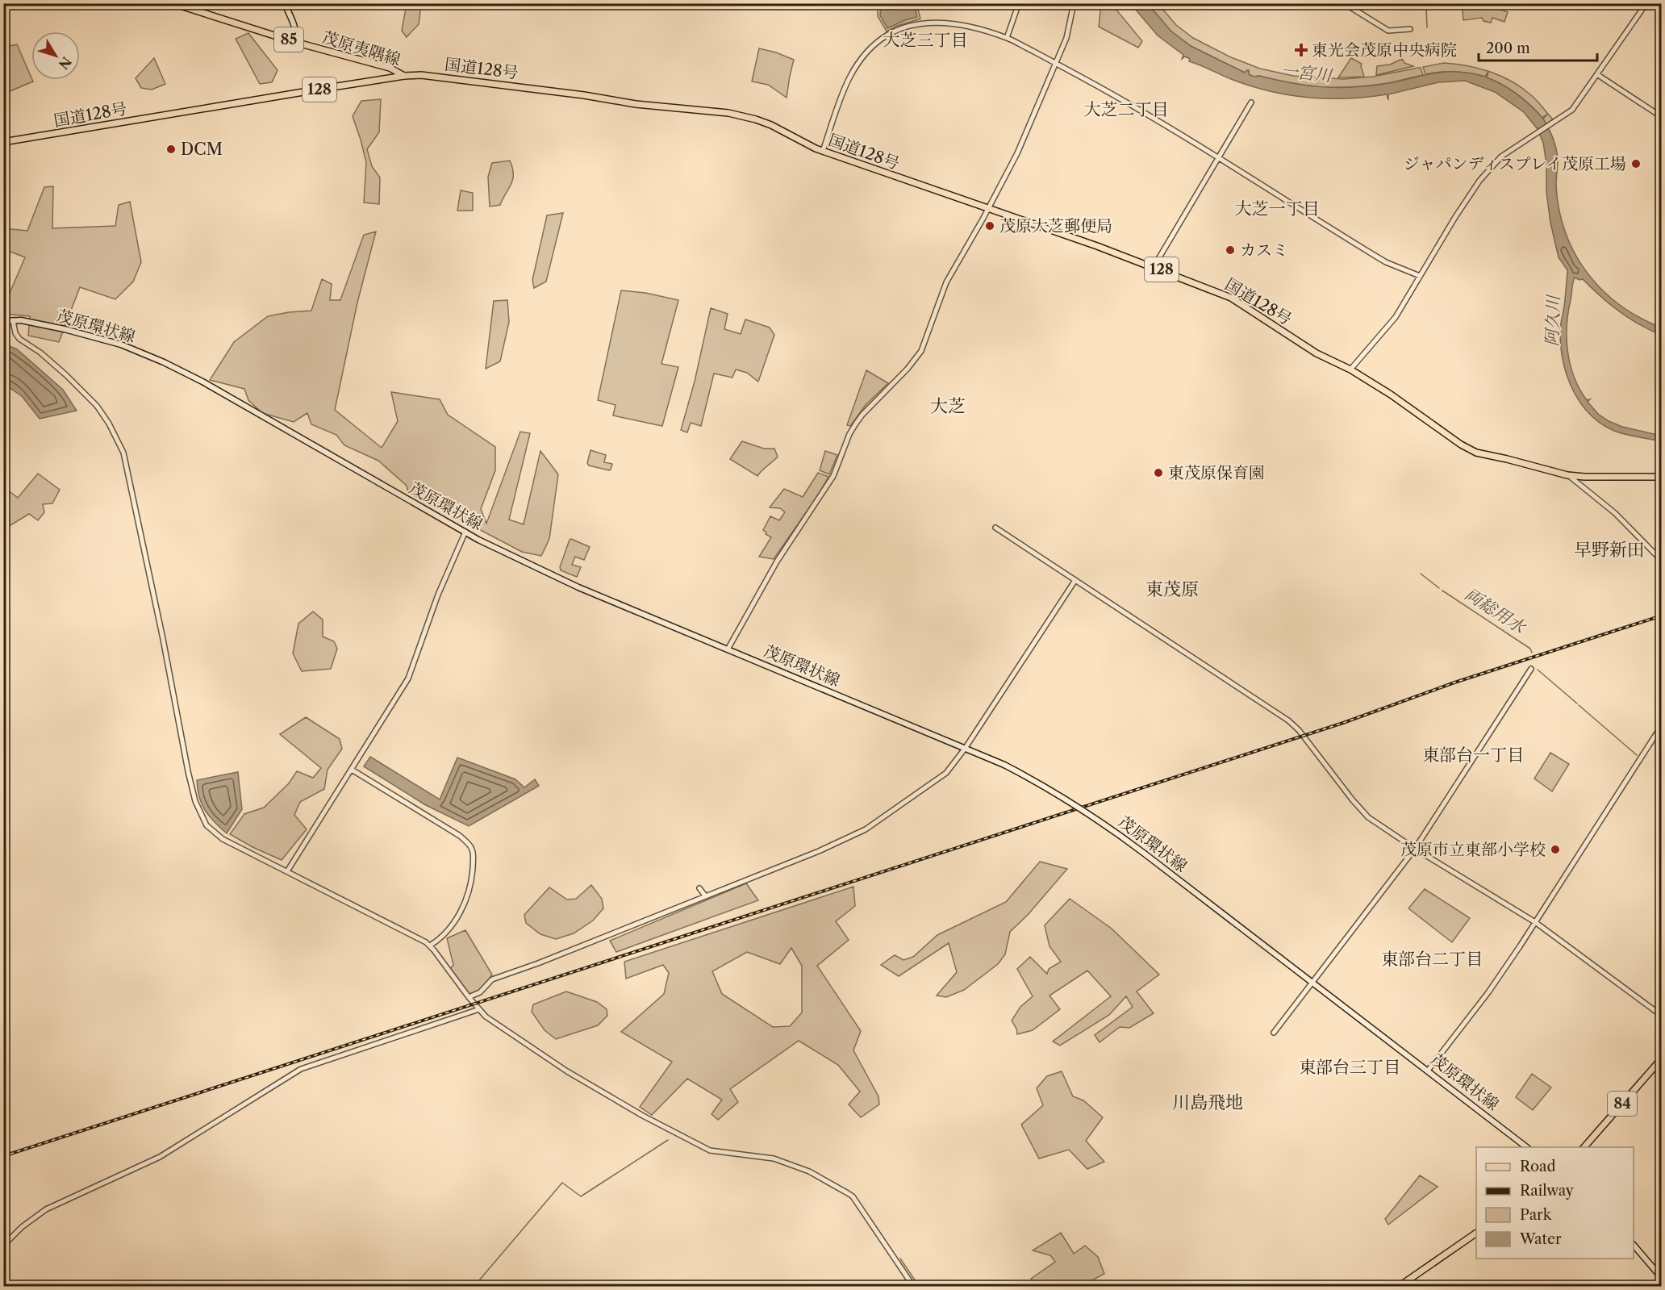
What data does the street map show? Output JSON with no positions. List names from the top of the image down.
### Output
{
  "streets": {
    "main road": [
      "85",
      "茂原夷隅線",
      "国道128号",
      "128",
      "茂原環状線",
      "84"
    ]
  },
  "crossings": [
    ["茂原夷隅線", "国道128号"]
  ],
  "districts": [
    "大芝三丁目",
    "大芝二丁目",
    "大芝一丁目",
    "大芝",
    "早野新田",
    "東茂原",
    "東部台一丁目",
    "東部台二丁目",
    "東部台三丁目",
    "川島飛地"
  ],
  "water": ["一宮川", "阿久川", "両総用水"],
  "places": {
    "health": ["東光会茂原中央病院"],
    "other": [
      "DCM",
      "ジャパンディスプレイ茂原工場",
      "茂原大芝郵便局",
      "カスミ",
      "東茂原保育園",
      "茂原市立東部小学校"
    ]
  },
  "legend": [
    "Road",
    "Railway",
    "Park",
    "Water"
  ],
  "scale_bar": "200 m",
  "north": "bottom right"
}
